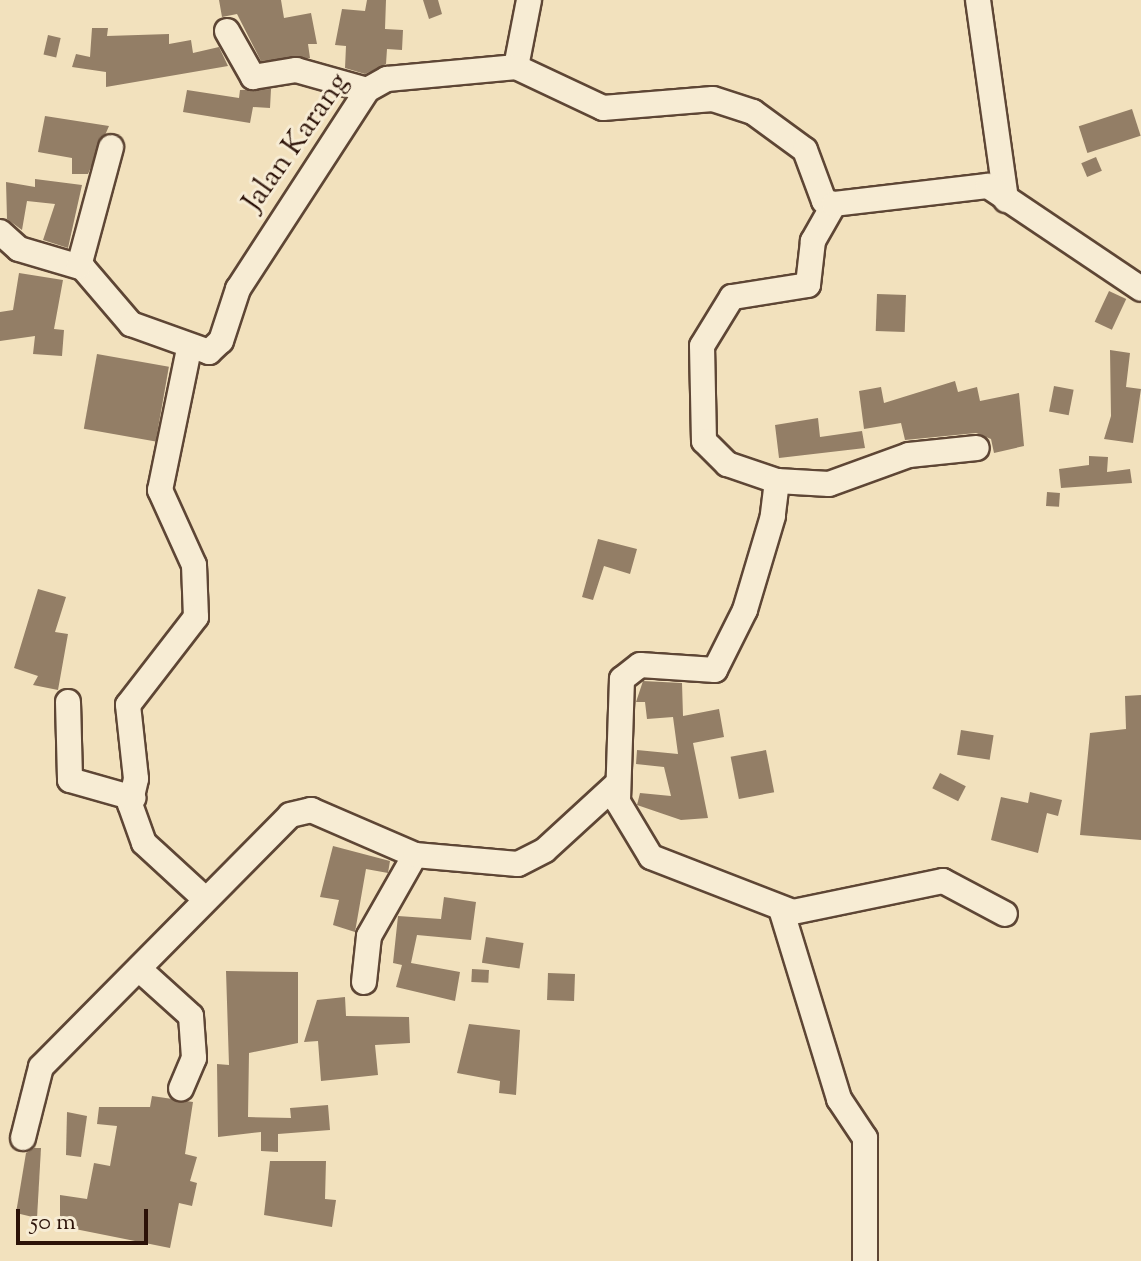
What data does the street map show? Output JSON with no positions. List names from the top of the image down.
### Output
{
  "streets": {
    "street": ["Jalan Karang"]
  },
  "scale_bar": "50 m"
}
